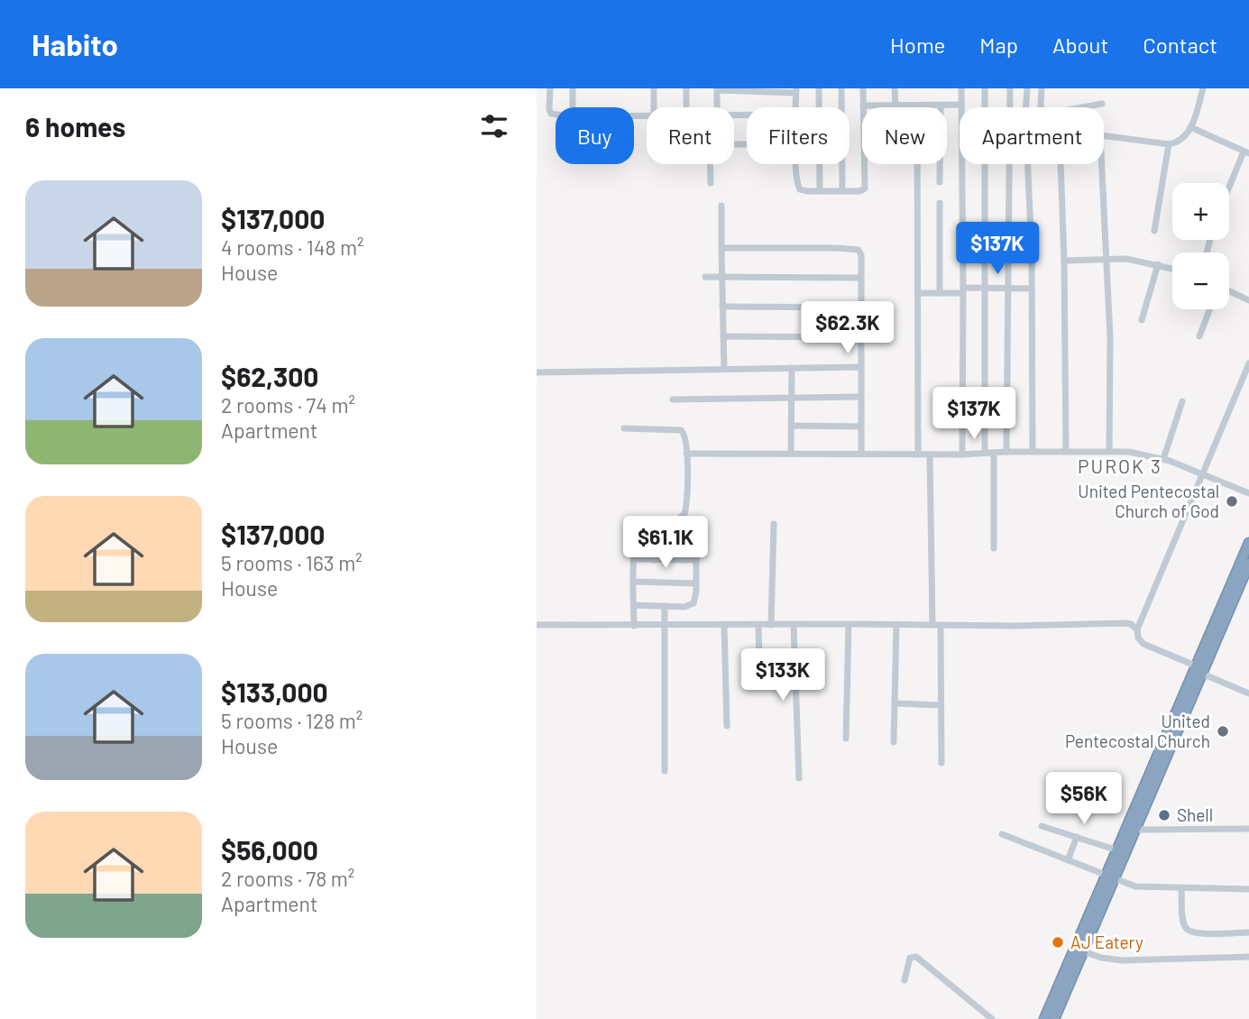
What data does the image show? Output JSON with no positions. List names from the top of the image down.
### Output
{
  "districts": ["PUROK 3"],
  "places": [
    "United Pentecostal Church of God",
    "United Pentecostal Church",
    "Shell",
    "AJ Eatery"
  ],
  "page": {
    "header": "Habito",
    "nav": [
      "Home",
      "Map",
      "About",
      "Contact"
    ],
    "heading": "6 homes",
    "chip": [
      "Buy",
      "Rent",
      "Filters",
      "New",
      "Apartment"
    ],
    "list": [
      {
        "name": "$137,000",
        "note": "4 rooms · 148 m² · House"
      },
      {
        "name": "$62,300",
        "note": "2 rooms · 74 m² · Apartment"
      },
      {
        "name": "$137,000",
        "note": "5 rooms · 163 m² · House"
      },
      {
        "name": "$133,000",
        "note": "5 rooms · 128 m² · House"
      },
      {
        "name": "$56,000",
        "note": "2 rooms · 78 m² · Apartment"
      }
    ],
    "map_buttons": ["+", "−"],
    "price": [
      "$137K",
      "$62.3K",
      "$137K",
      "$61.1K",
      "$133K",
      "$56K"
    ]
  }
}
